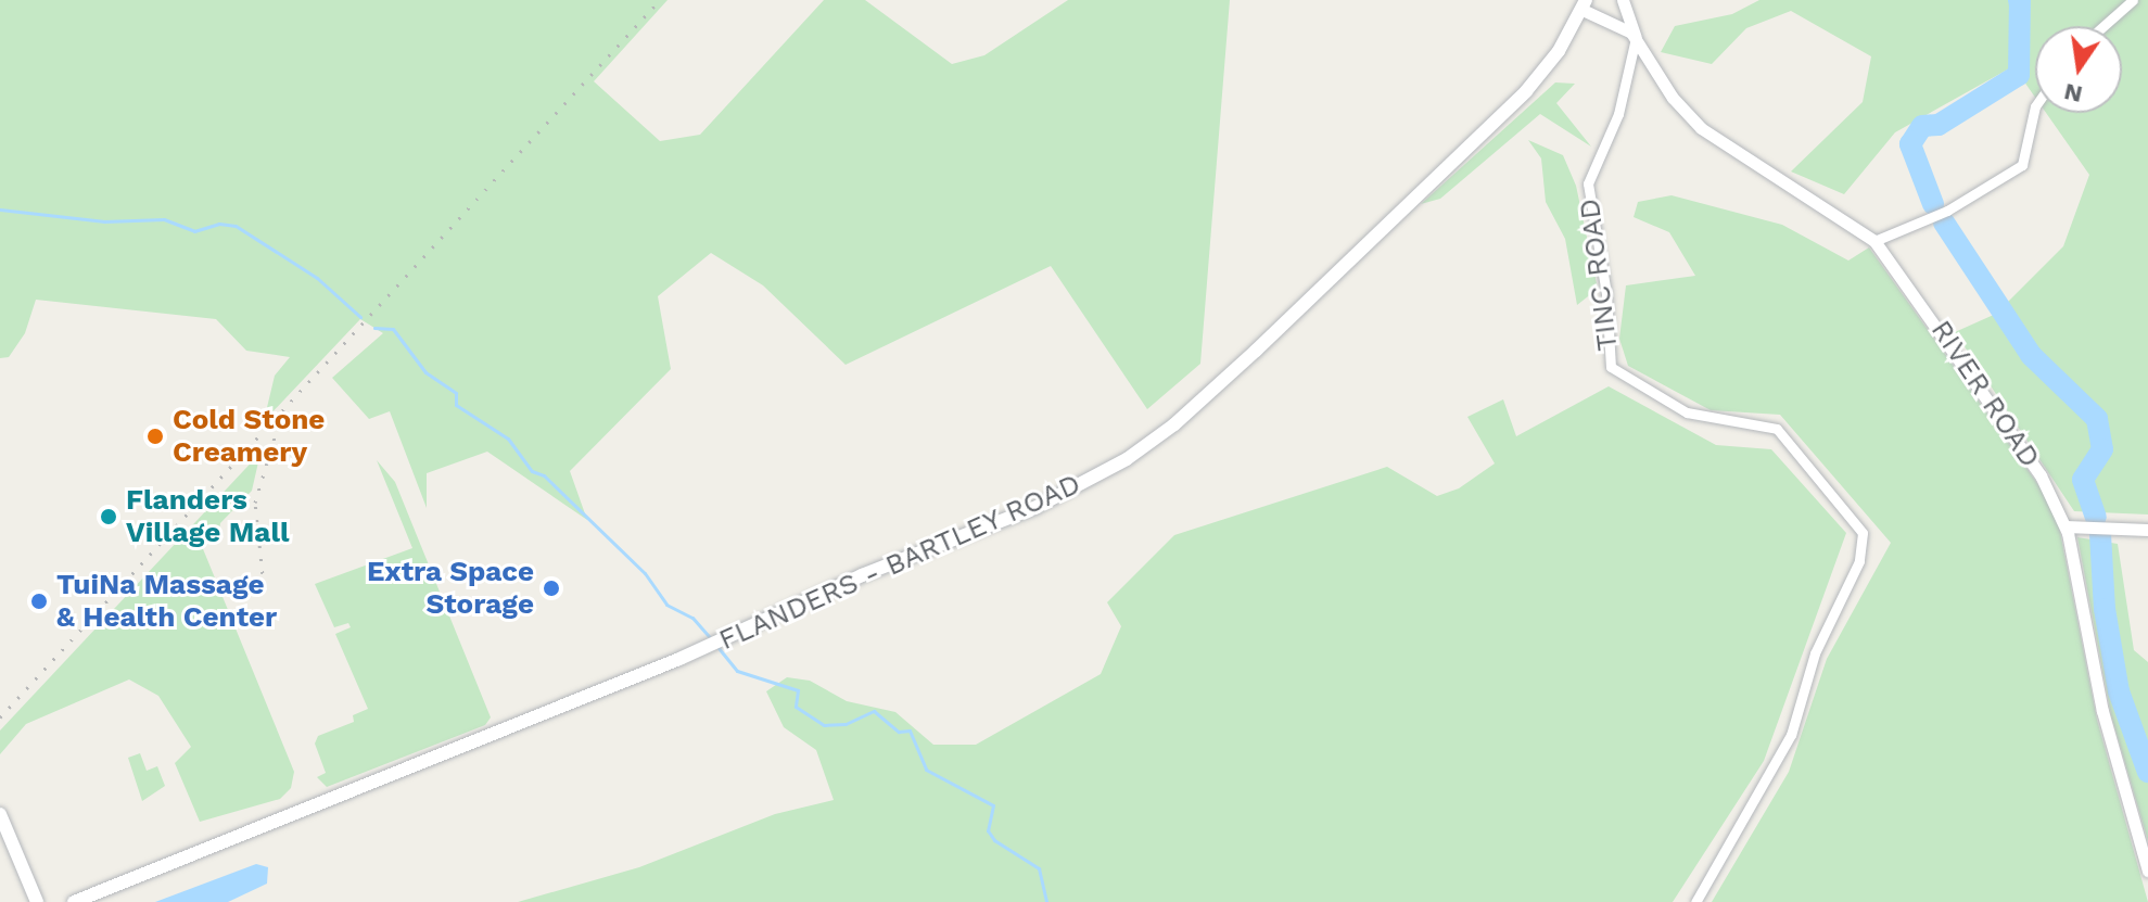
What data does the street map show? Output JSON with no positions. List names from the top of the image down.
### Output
{
  "streets": {
    "main road": ["FLANDERS - BARTLEY ROAD"],
    "street": ["TINC ROAD", "RIVER ROAD"]
  },
  "crossings": [
    ["TINC ROAD", "RIVER ROAD"],
    ["RIVER ROAD", "FLANDERS - BARTLEY ROAD"]
  ],
  "places": [
    "Cold Stone Creamery",
    "Flanders Village Mall",
    "Extra Space Storage",
    "TuiNa Massage & Health Center"
  ],
  "north": "bottom"
}
